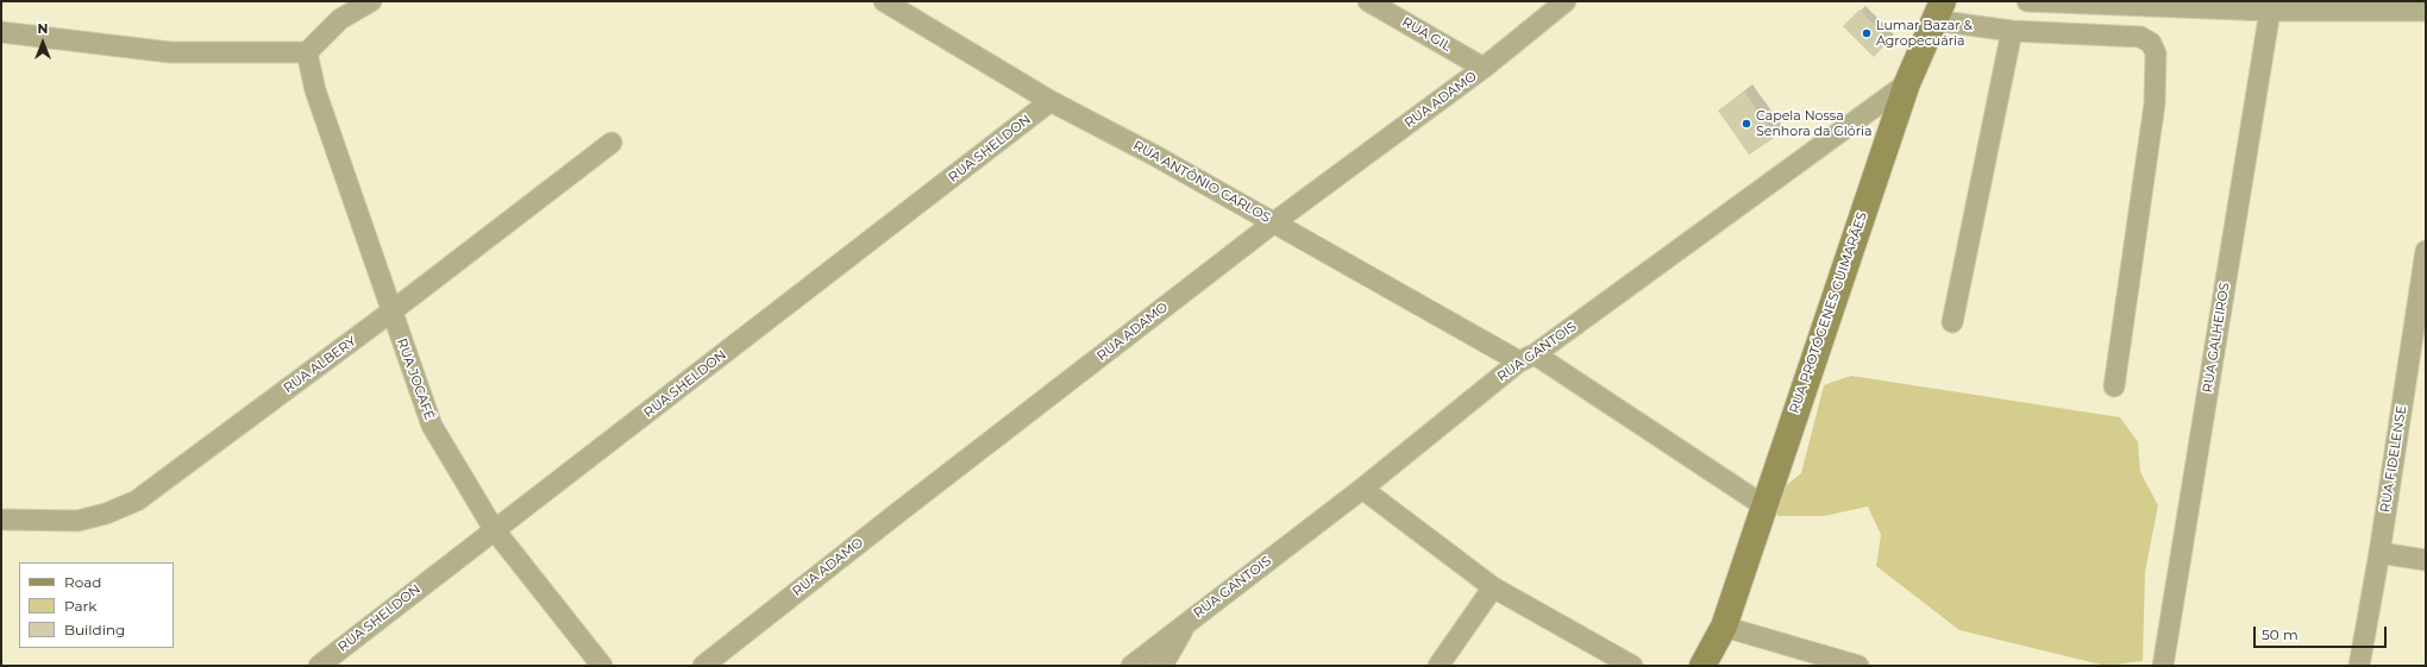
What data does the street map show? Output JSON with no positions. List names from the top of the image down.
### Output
{
  "streets": {
    "street": [
      "RUA GIL",
      "RUA ADAMO",
      "RUA SHELDON",
      "RUA ANTÔNIO CARLOS",
      "RUA PROTÓGENES GUIMARÃES",
      "RUA GALHEIROS",
      "RUA GANTOIS",
      "RUA ALBERY",
      "RUA JOCAFÉ",
      "RUA FIDELENSE"
    ]
  },
  "crossings": [
    ["RUA GIL", "RUA ADAMO"],
    ["RUA ADAMO", "RUA ANTÔNIO CARLOS"],
    ["RUA SHELDON", "RUA ANTÔNIO CARLOS"],
    ["RUA SHELDON", "RUA JOCAFÉ"],
    ["RUA ANTÔNIO CARLOS", "RUA PROTÓGENES GUIMARÃES"],
    ["RUA ANTÔNIO CARLOS", "RUA GANTOIS"],
    ["RUA PROTÓGENES GUIMARÃES", "RUA GANTOIS"],
    ["RUA ALBERY", "RUA JOCAFÉ"]
  ],
  "places": ["Lumar Bazar & Agropecuária", "Capela Nossa Senhora da Glória"],
  "legend": ["Road", "Park", "Building"],
  "scale_bar": "50 m",
  "north": "top"
}
